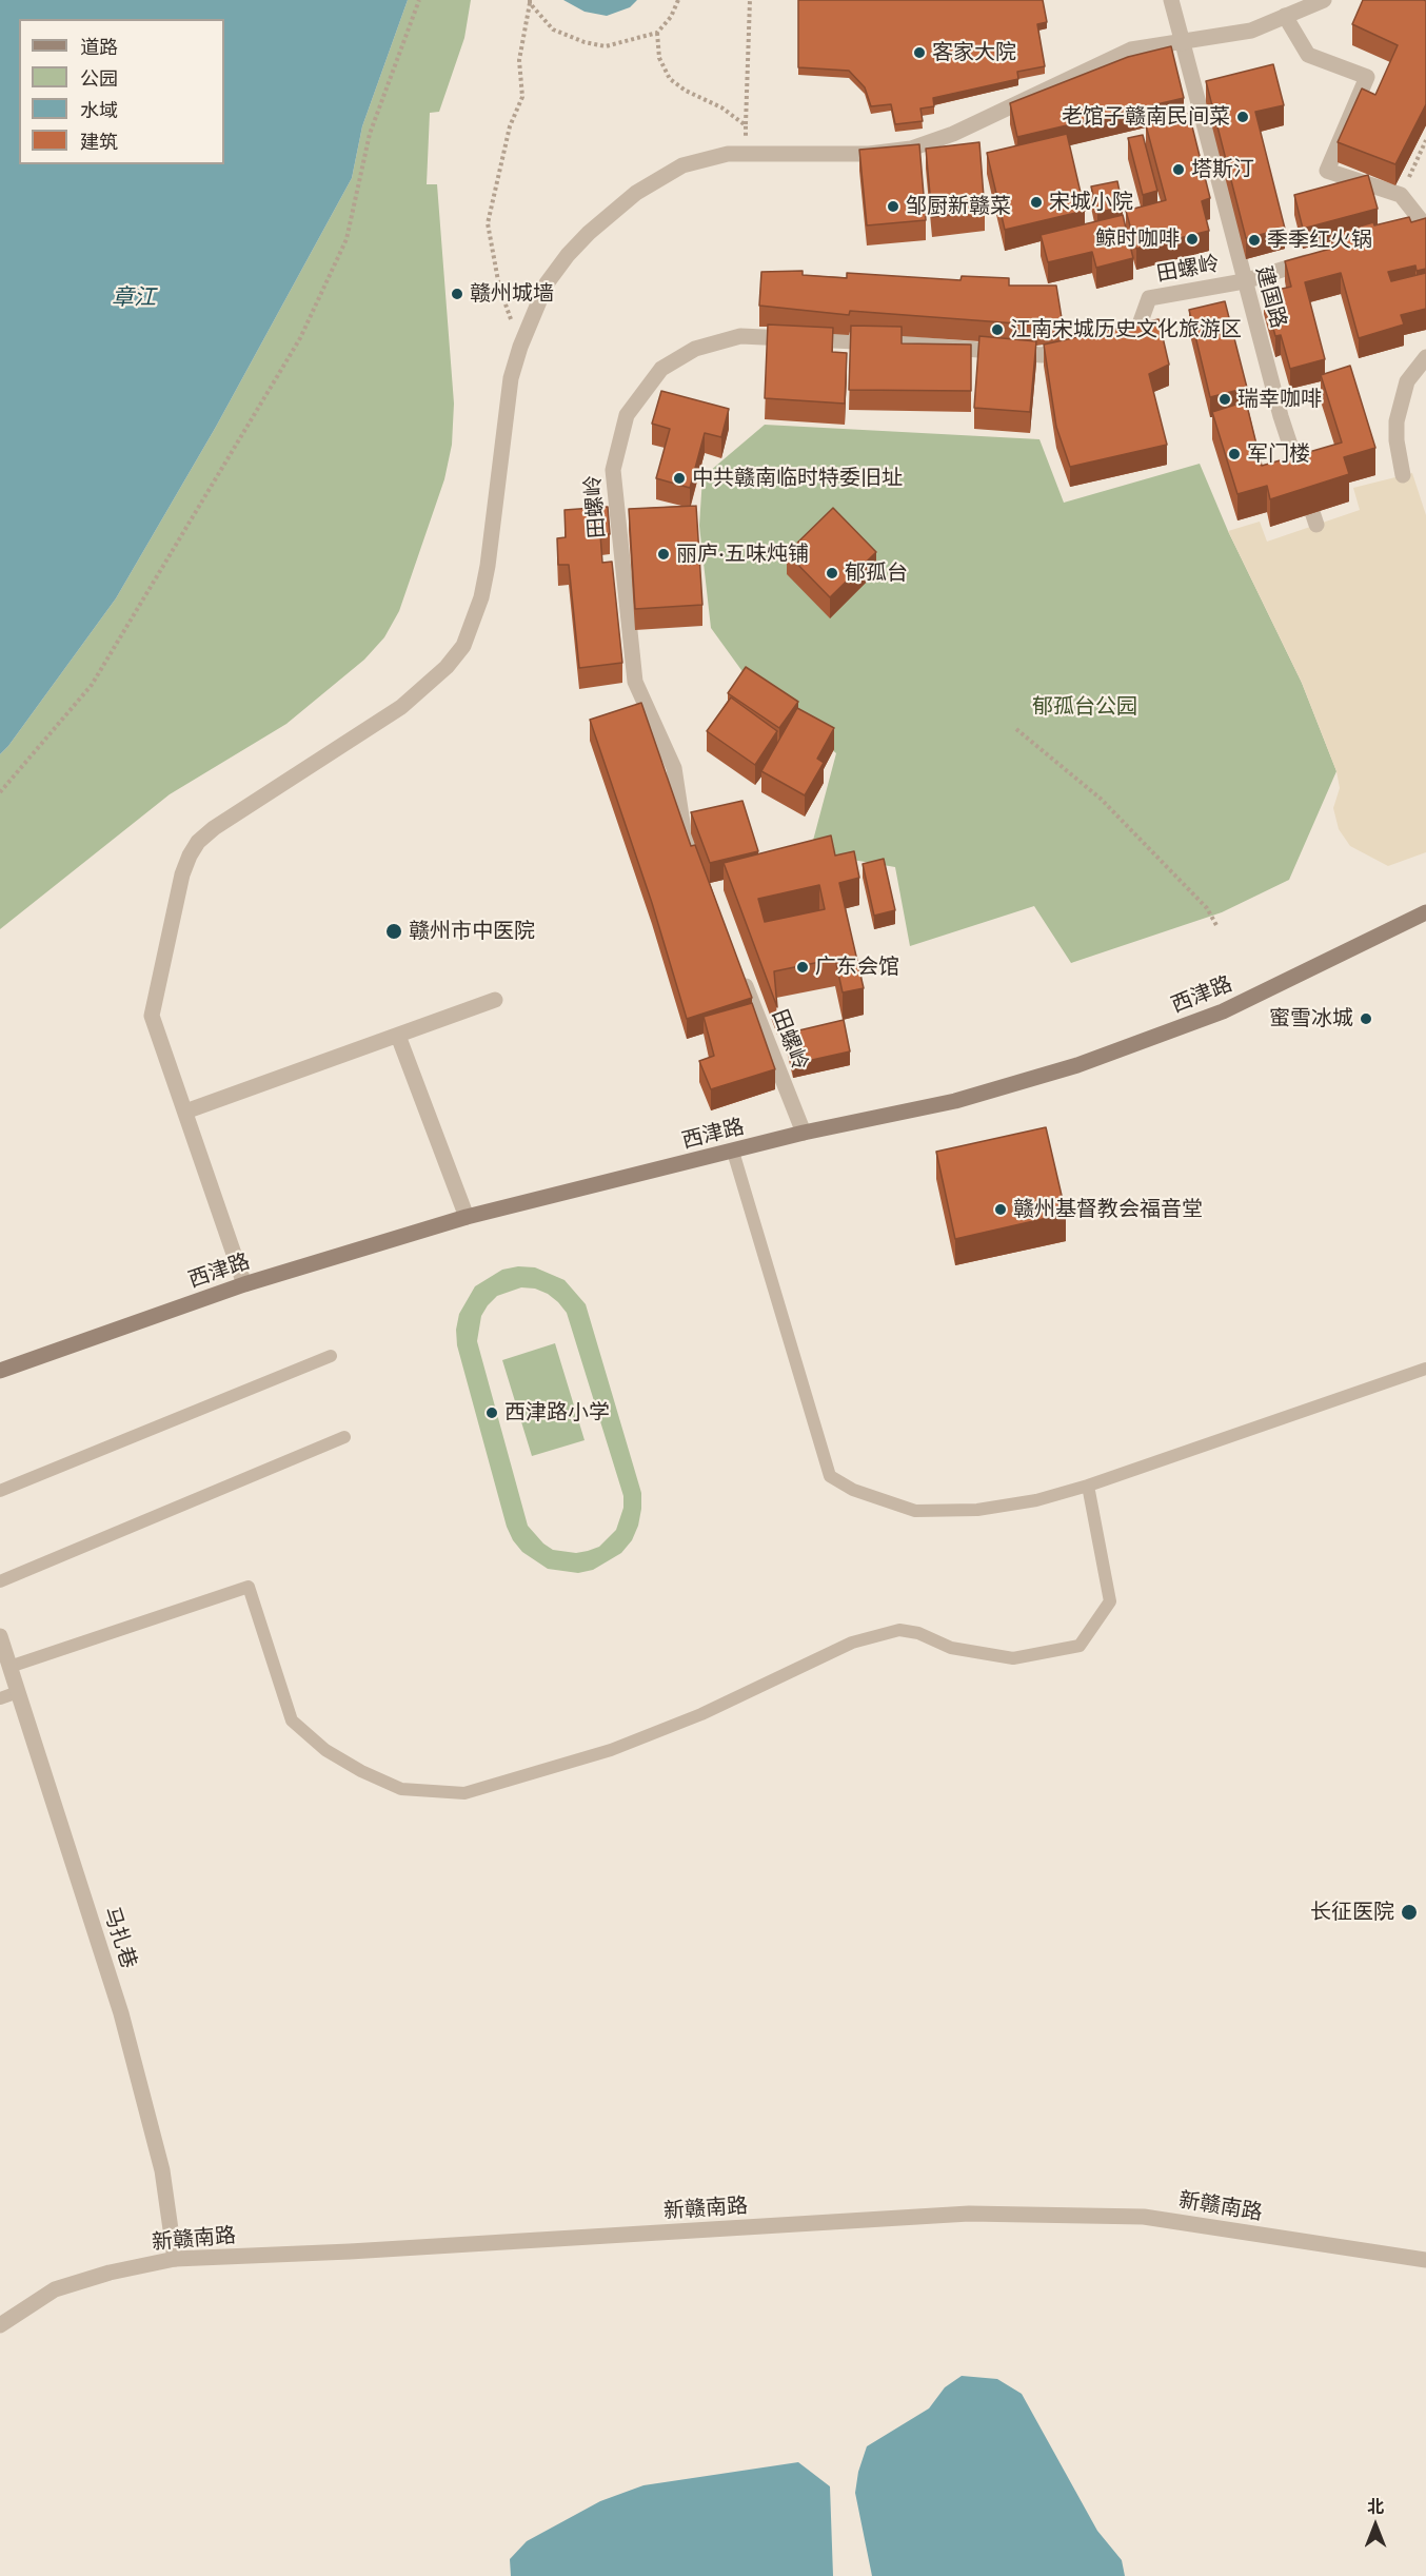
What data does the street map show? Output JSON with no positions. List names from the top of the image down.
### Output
{
  "streets": {
    "main road": ["西津路"],
    "street": [
      "田螺岭",
      "建国路",
      "马扎巷",
      "新赣南路"
    ]
  },
  "crossings": [
    ["田螺岭", "建国路"],
    ["田螺岭", "西津路"],
    ["马扎巷", "新赣南路"]
  ],
  "water": ["章江"],
  "parks": ["郁孤台公园"],
  "places": [
    "客家大院",
    "老馆子赣南民间菜",
    "塔斯汀",
    "宋城小院",
    "邹厨新赣菜",
    "鲸时咖啡",
    "季季红火锅",
    "赣州城墙",
    "江南宋城历史文化旅游区",
    "瑞幸咖啡",
    "军门楼",
    "中共赣南临时特委旧址",
    "丽庐·五味炖铺",
    "郁孤台",
    "赣州市中医院",
    "广东会馆",
    "蜜雪冰城",
    "赣州基督教会福音堂",
    "西津路小学",
    "长征医院"
  ],
  "legend": [
    "道路",
    "公园",
    "水域",
    "建筑"
  ],
  "north": "top"
}
